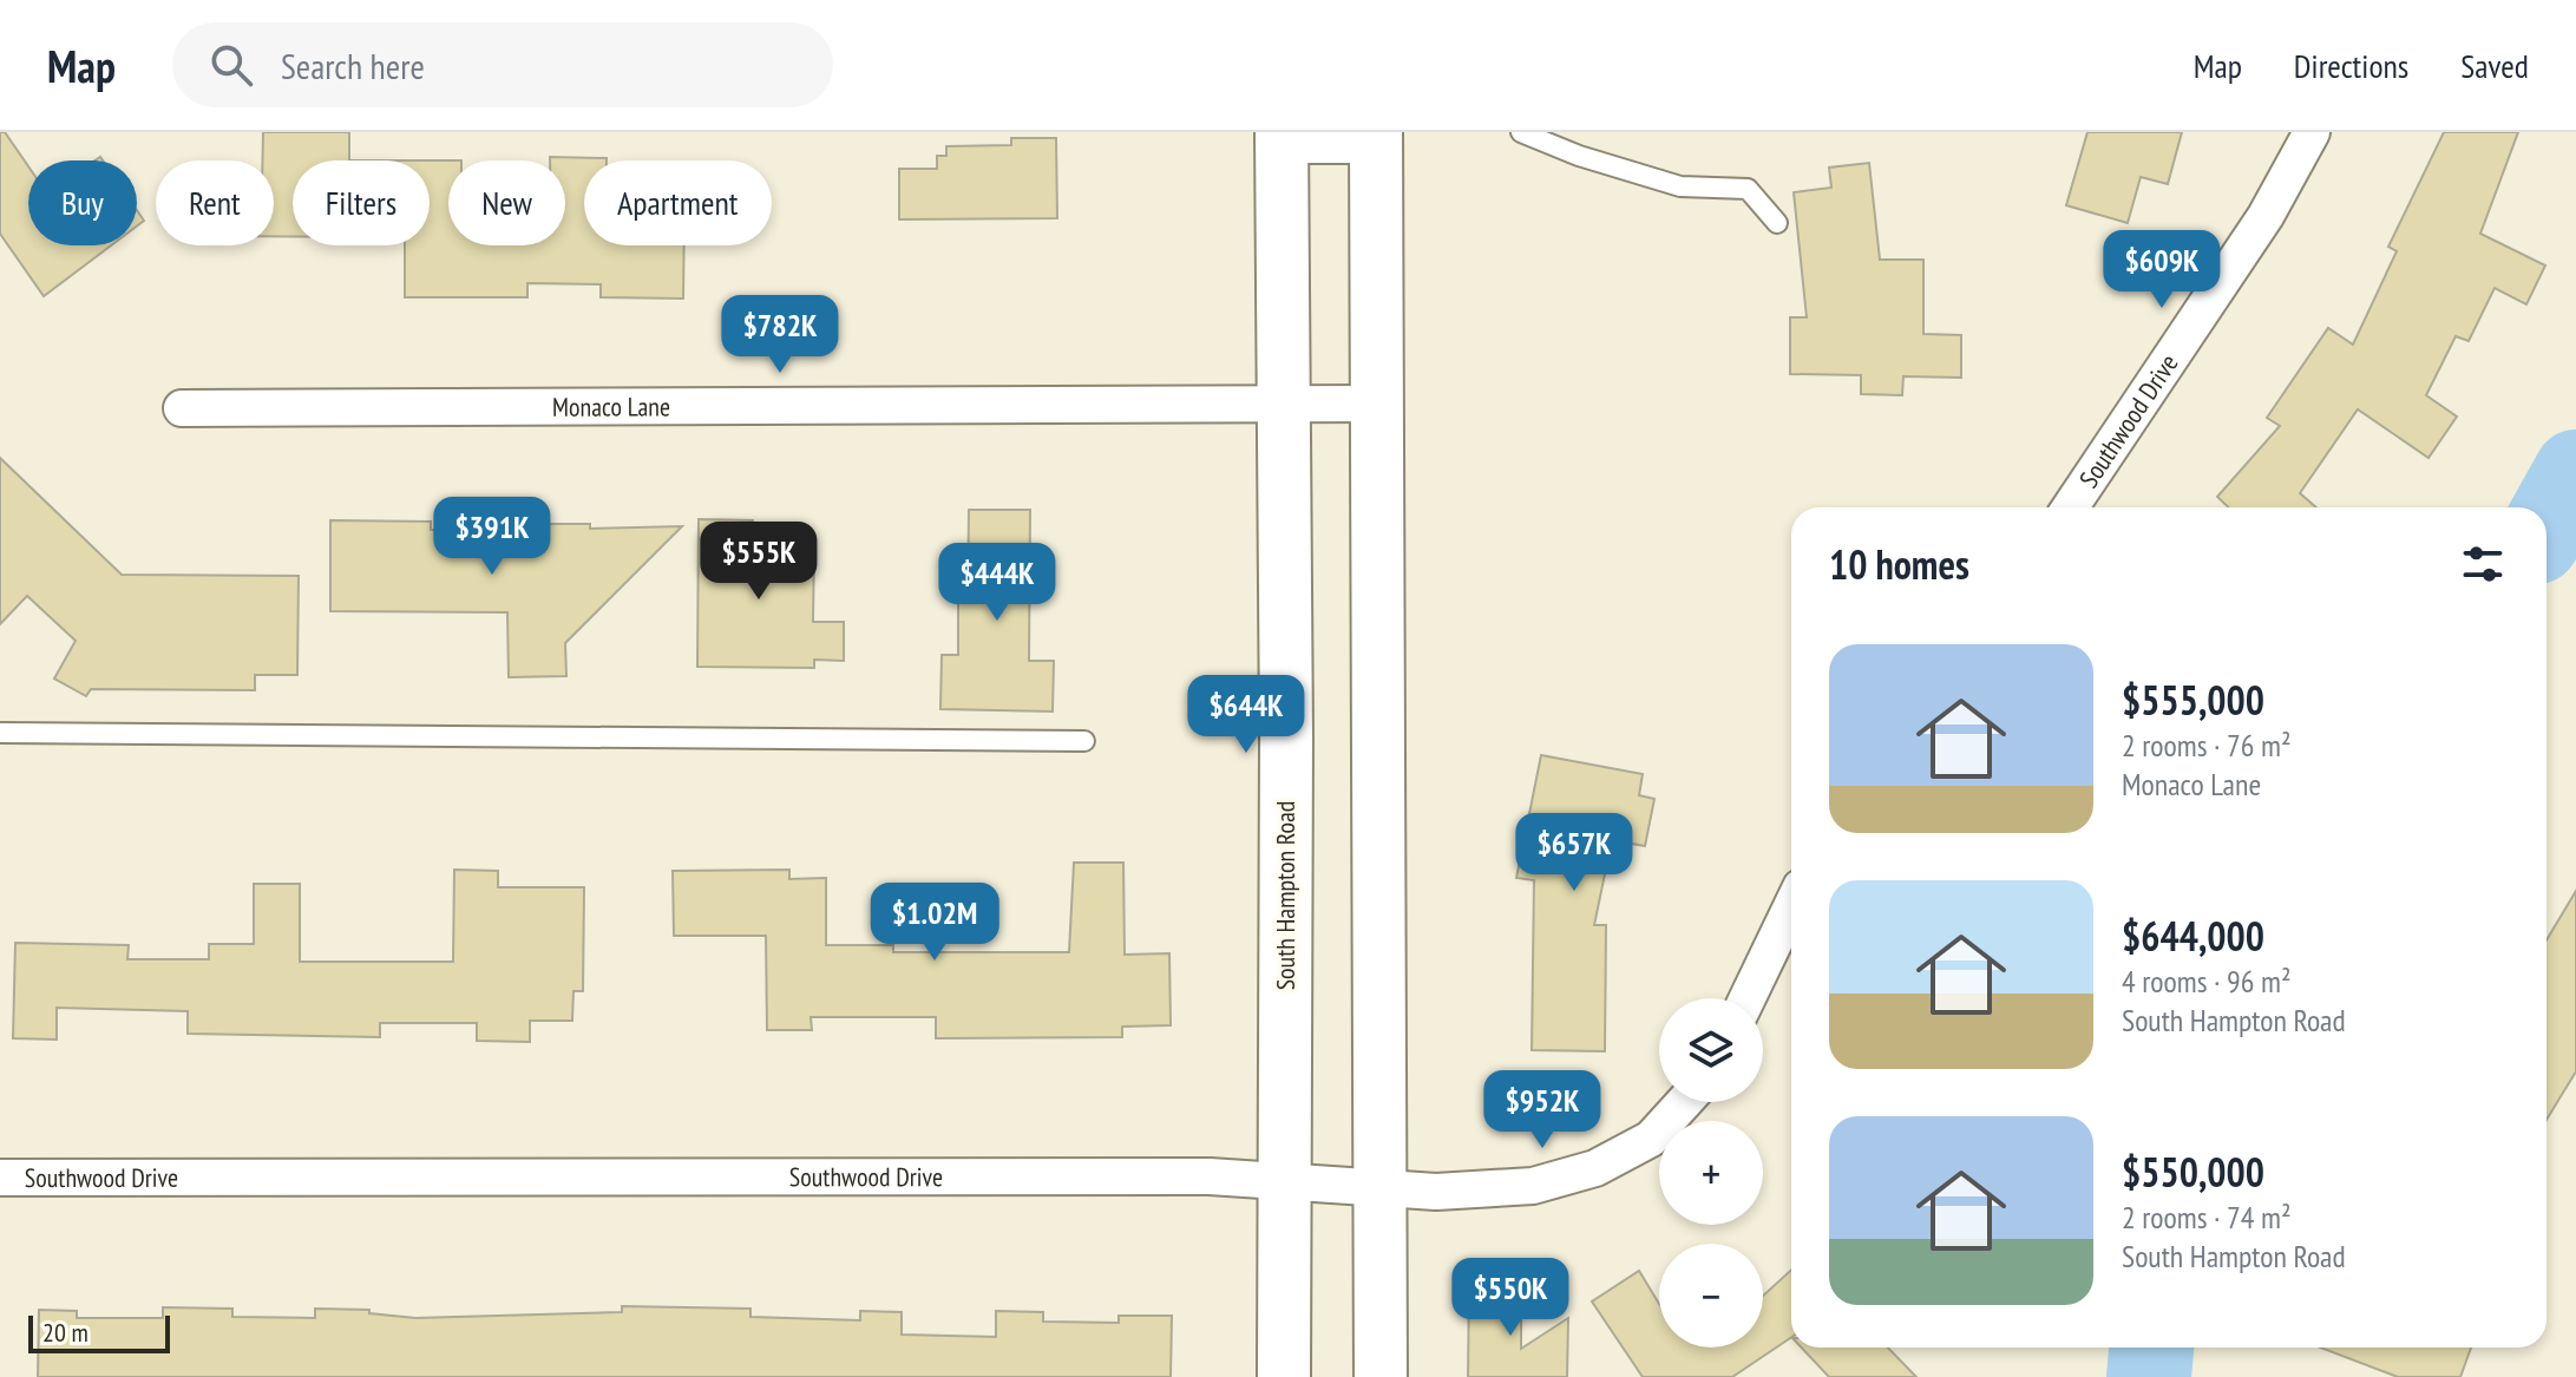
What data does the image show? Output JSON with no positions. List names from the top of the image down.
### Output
{
  "streets": {
    "main road": ["South Hampton Road"],
    "street": ["Monaco Lane", "Southwood Drive"]
  },
  "crossings": [
    ["Monaco Lane", "South Hampton Road"],
    ["Southwood Drive", "South Hampton Road"]
  ],
  "scale_bar": "20 m",
  "page": {
    "header": "Map",
    "search": "Search here",
    "nav": ["Map", "Directions", "Saved"],
    "chip": [
      "Buy",
      "Rent",
      "Filters",
      "New",
      "Apartment"
    ],
    "price": [
      "$609K",
      "$782K",
      "$391K",
      "$555K",
      "$444K",
      "$644K",
      "$657K",
      "$1.02M",
      "$952K",
      "$550K"
    ],
    "heading": "10 homes",
    "list": [
      {
        "name": "$555,000",
        "note": "2 rooms · 76 m² · Monaco Lane"
      },
      {
        "name": "$644,000",
        "note": "4 rooms · 96 m² · South Hampton Road"
      },
      {
        "name": "$550,000",
        "note": "2 rooms · 74 m² · South Hampton Road"
      }
    ],
    "map_buttons": ["+", "−"],
    "scale": "20 m"
  }
}
